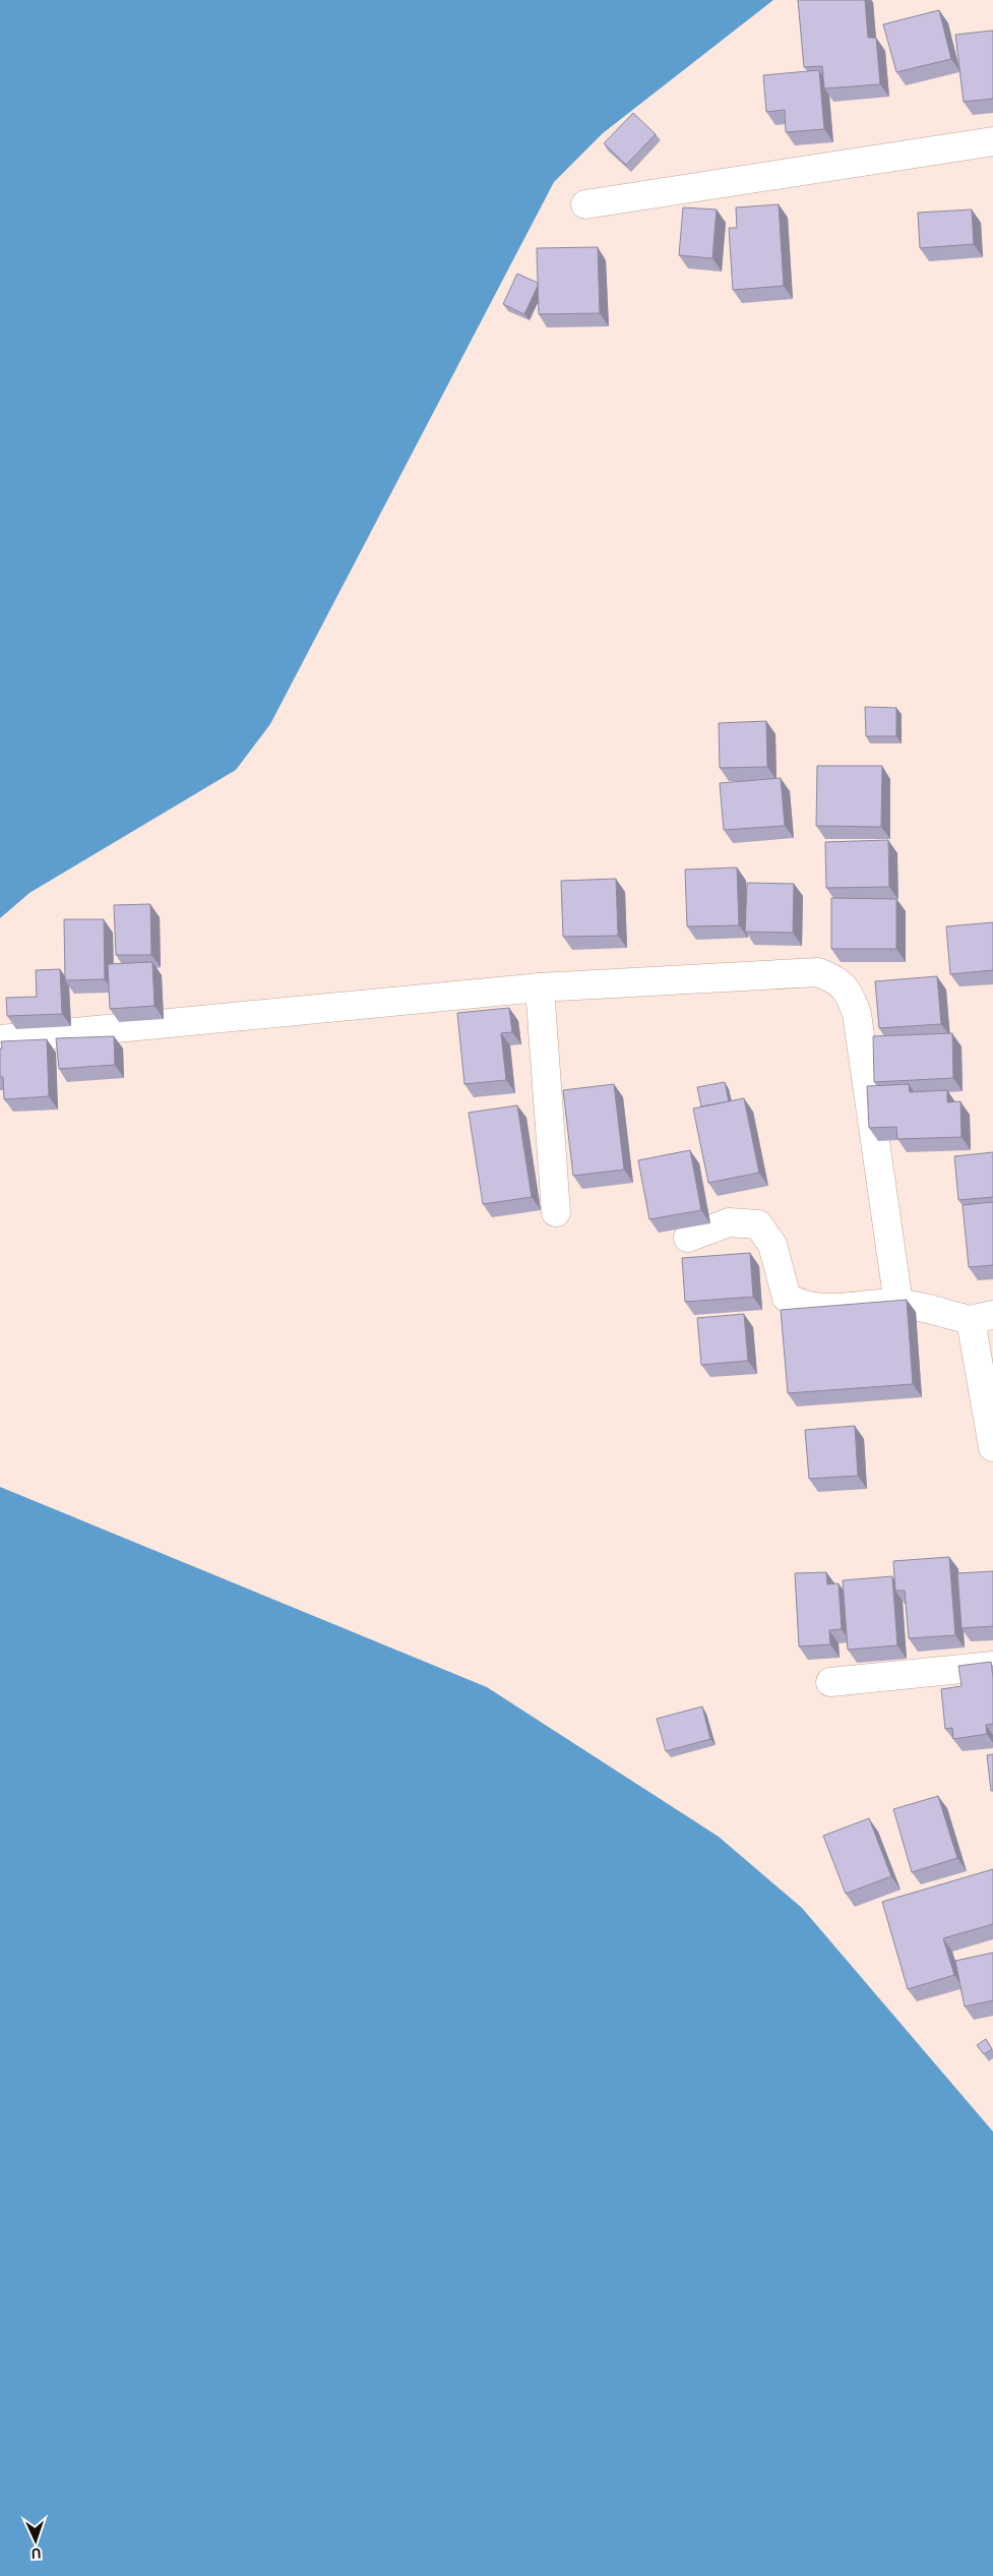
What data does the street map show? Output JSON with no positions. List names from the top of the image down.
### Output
{
  "north": "bottom"
}
